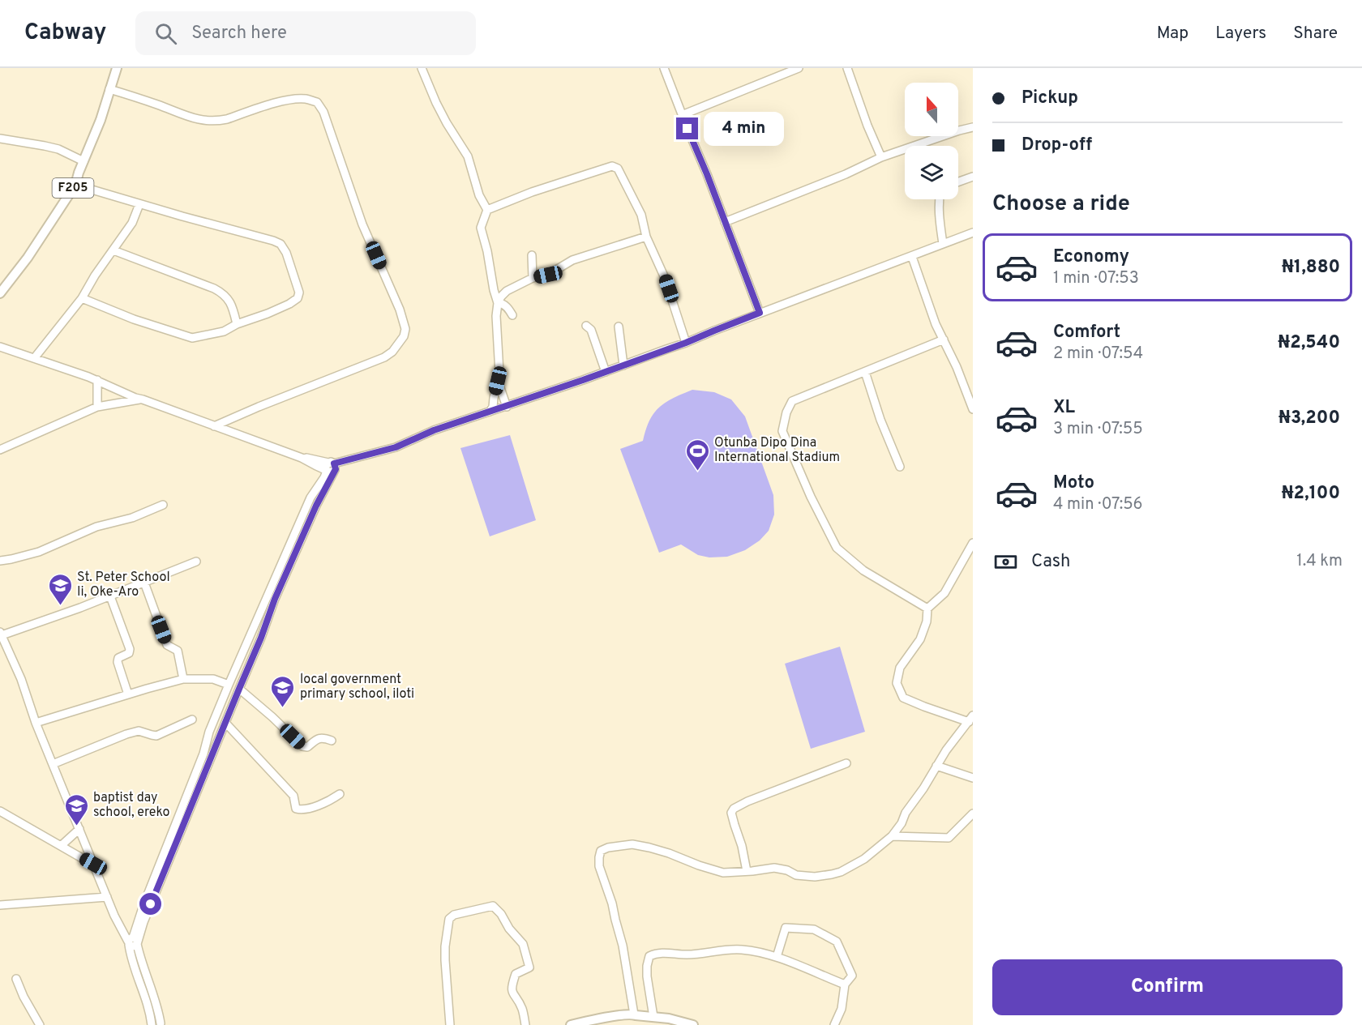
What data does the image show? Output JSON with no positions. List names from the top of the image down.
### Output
{
  "streets": {
    "main road": ["F205"]
  },
  "places": {
    "sports": ["Otunba Dipo Dina International Stadium"],
    "school or university": ["St. Peter School Ii, Oke-Aro", "local government primary school, iloti", "baptist day school, ereko"]
  },
  "north": "top",
  "page": {
    "header": "Cabway",
    "search": "Search here",
    "nav": ["Map", "Layers", "Share"],
    "banner": ["Pickup", "Drop-off"],
    "bubble": "4 min",
    "heading": "Choose a ride",
    "list": [
      {
        "name": "Economy",
        "note": "1 min · 07:53",
        "value": "₦1,880"
      },
      {
        "name": "Comfort",
        "note": "2 min · 07:54",
        "value": "₦2,540"
      },
      {
        "name": "XL",
        "note": "3 min · 07:55",
        "value": "₦3,200"
      },
      {
        "name": "Moto",
        "note": "4 min · 07:56",
        "value": "₦2,100"
      }
    ],
    "pay": ["Cash", "1.4 km"],
    "buttons": "Confirm"
  }
}
